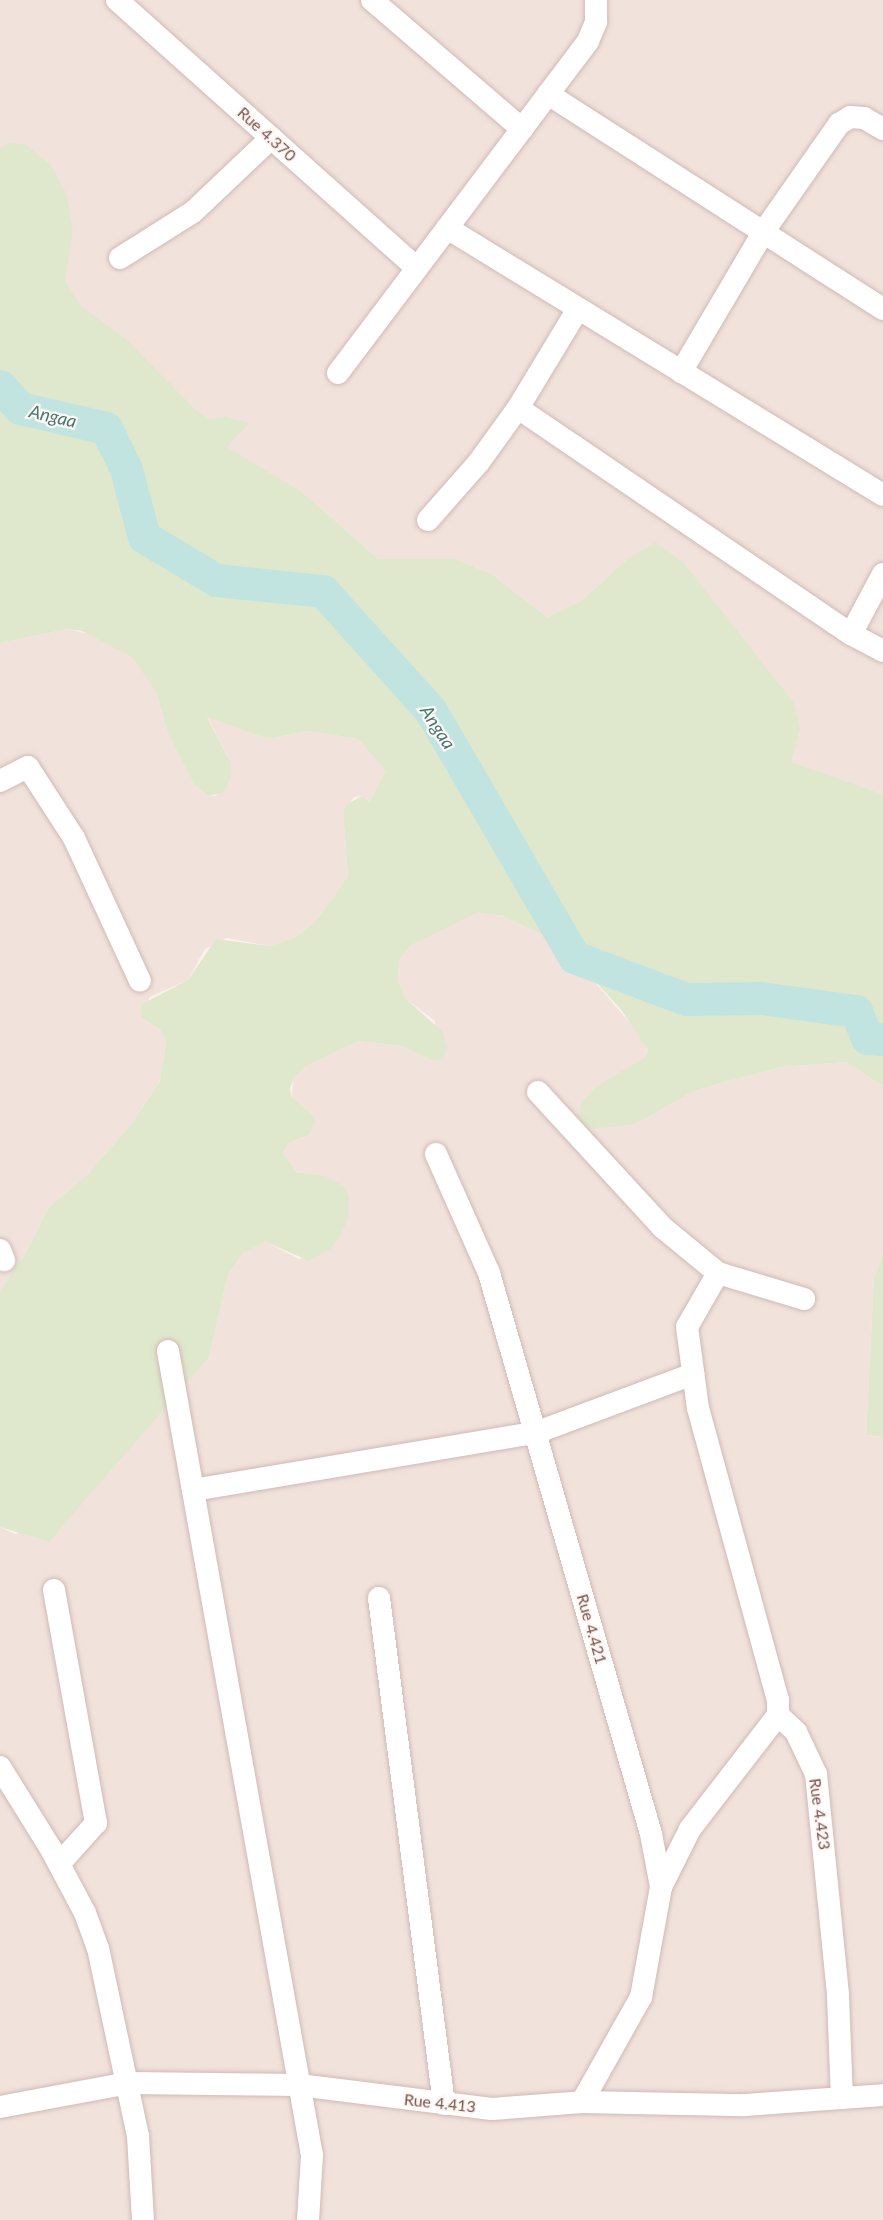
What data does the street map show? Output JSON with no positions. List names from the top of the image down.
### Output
{
  "streets": {
    "street": [
      "Rue 4.370",
      "Rue 4.421",
      "Rue 4.423",
      "Rue 4.413"
    ]
  },
  "crossings": [
    ["Rue 4.421", "Rue 4.413"],
    ["Rue 4.423", "Rue 4.413"]
  ],
  "water": ["Angaa"]
}
